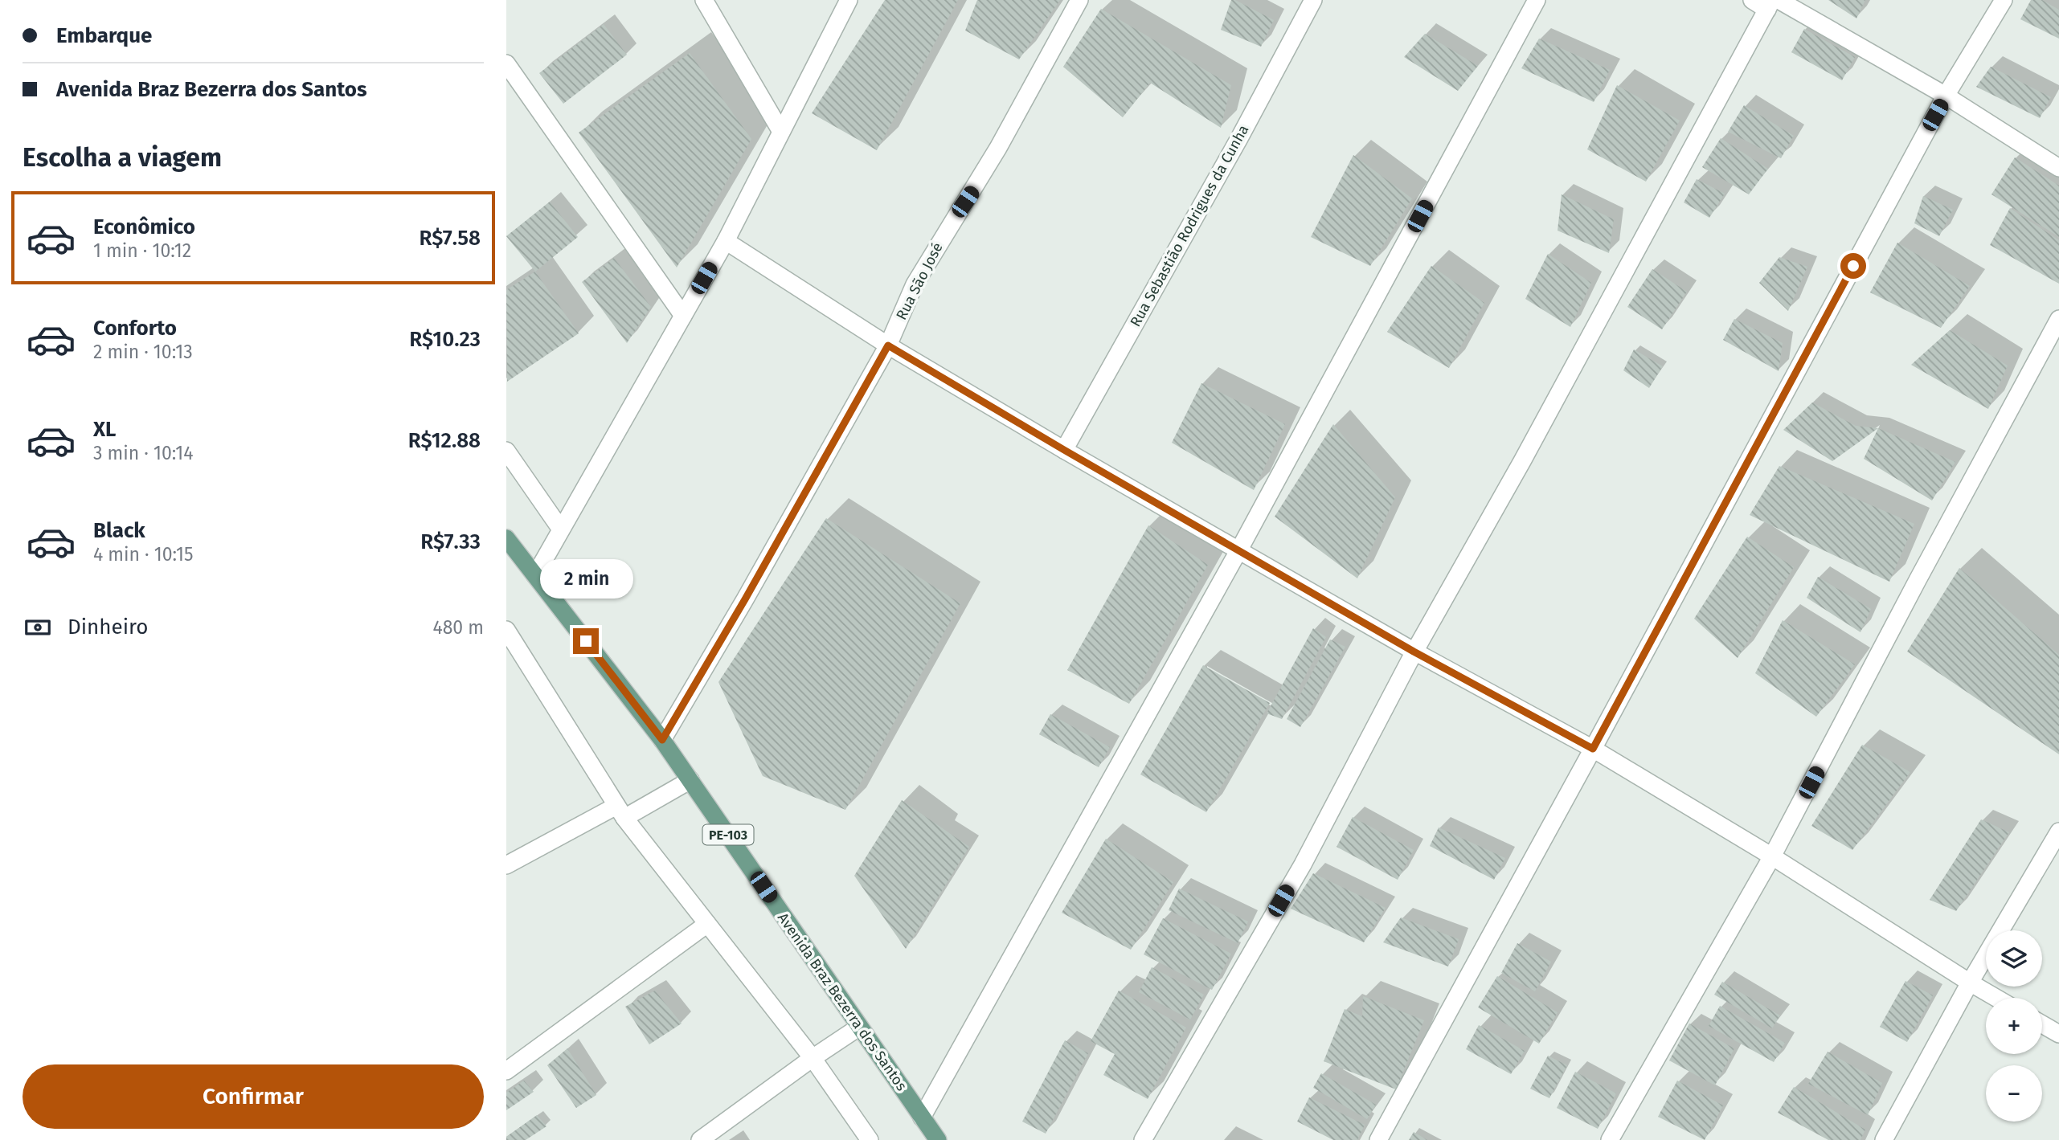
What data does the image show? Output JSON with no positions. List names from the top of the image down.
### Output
{
  "streets": {
    "main road": ["PE-103", "Avenida Braz Bezerra dos Santos"],
    "street": ["Rua Sebastião Rodrigues da Cunha", "Rua São José"]
  },
  "crossings": [
    ["Rua São José", "Avenida Braz Bezerra dos Santos"]
  ],
  "page": {
    "banner": ["Embarque", "Avenida Braz Bezerra dos Santos"],
    "heading": "Escolha a viagem",
    "list": [
      {
        "name": "Econômico",
        "note": "1 min · 10:12",
        "value": "R$7.58"
      },
      {
        "name": "Conforto",
        "note": "2 min · 10:13",
        "value": "R$10.23"
      },
      {
        "name": "XL",
        "note": "3 min · 10:14",
        "value": "R$12.88"
      },
      {
        "name": "Black",
        "note": "4 min · 10:15",
        "value": "R$7.33"
      }
    ],
    "bubble": "2 min",
    "pay": ["Dinheiro", "480 m"],
    "map_buttons": ["+", "−"],
    "buttons": "Confirmar"
  }
}
